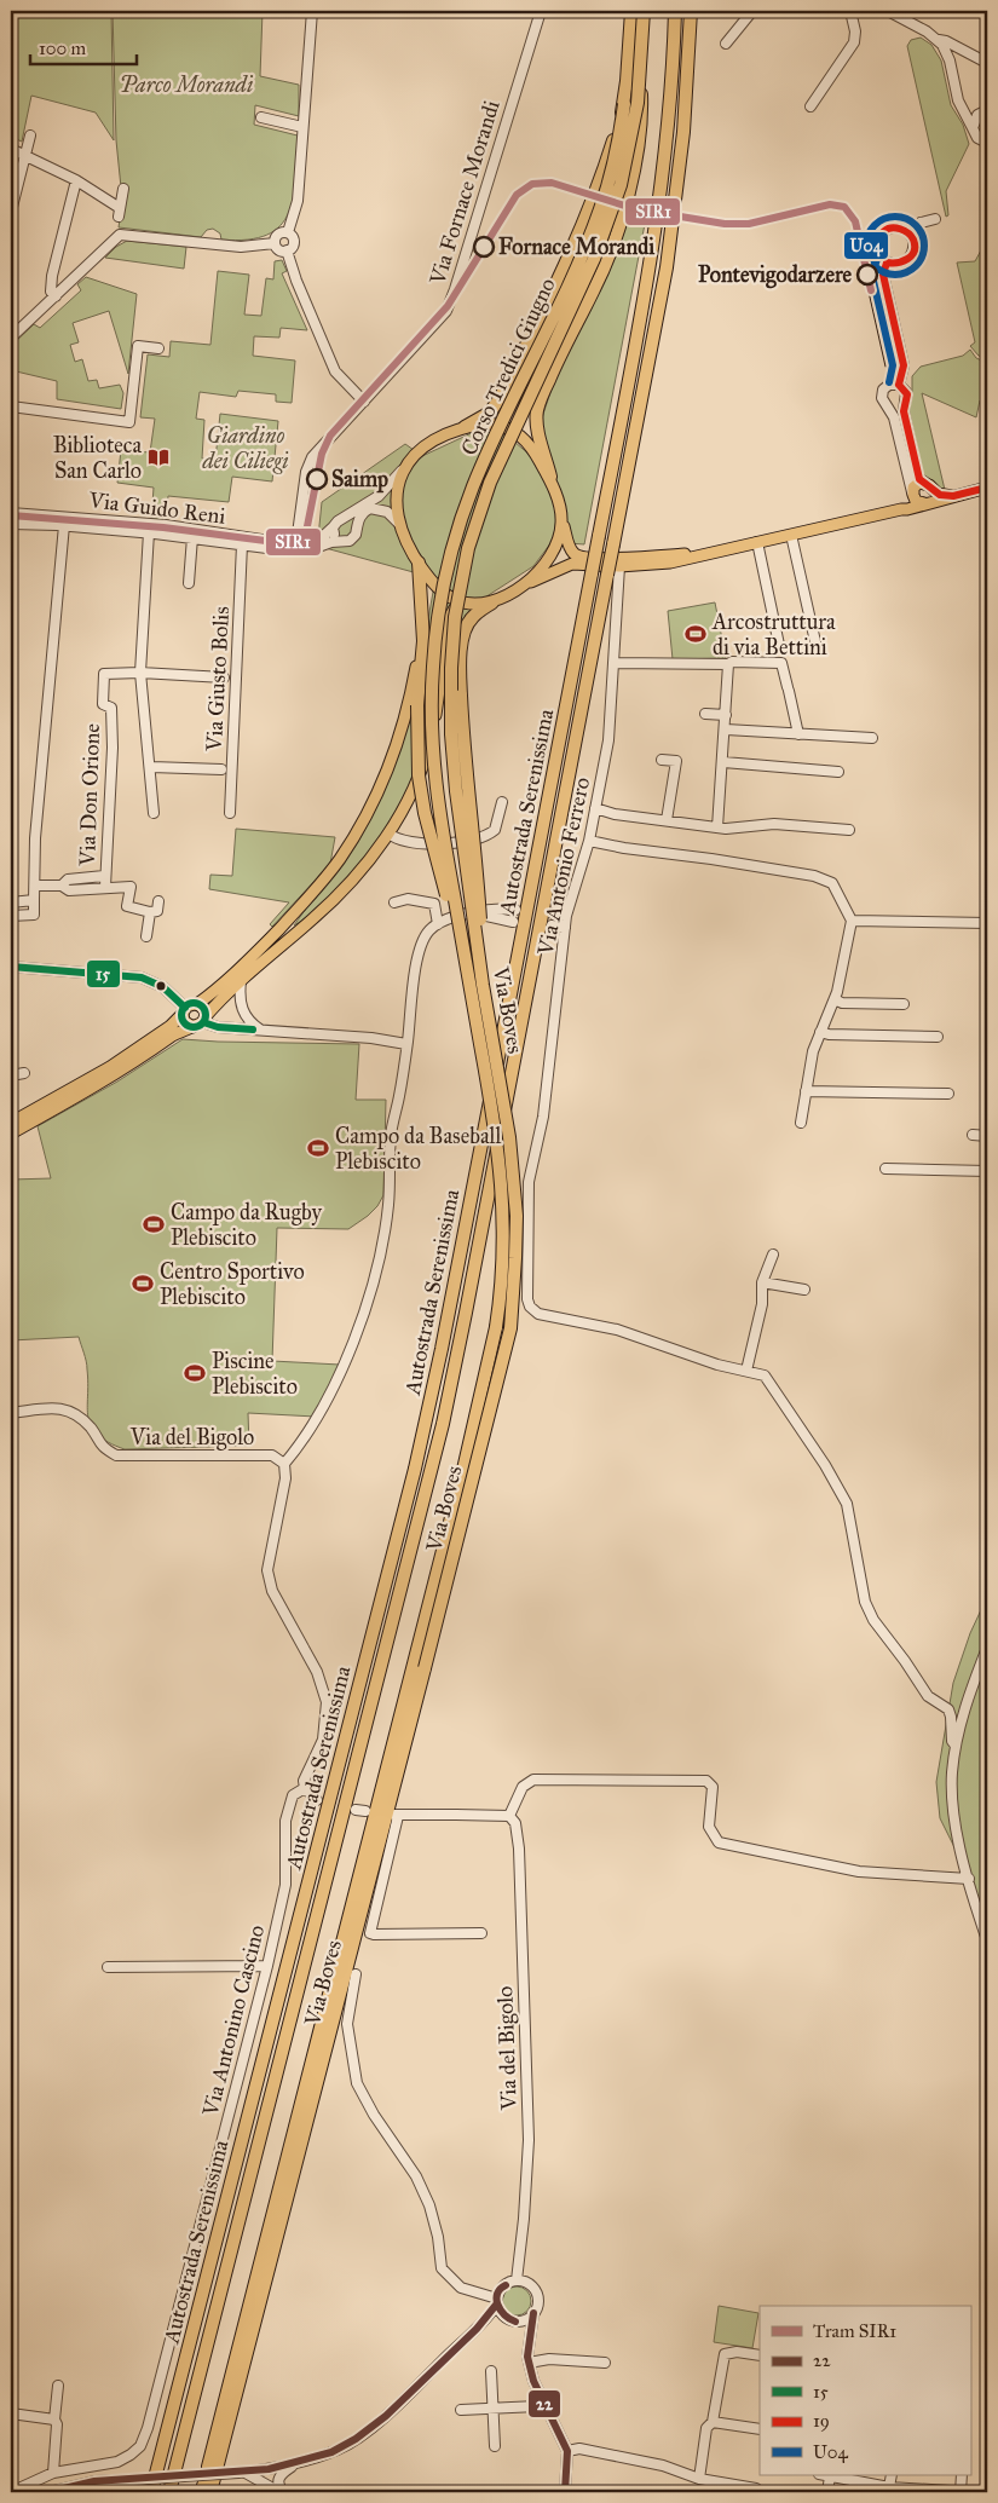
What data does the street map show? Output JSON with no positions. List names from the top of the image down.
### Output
{
  "streets": {
    "highway": ["Corso Tredici Giugno", "Autostrada Serenissima", "Via Boves"],
    "street": [
      "Via Fornace Morandi",
      "Via Guido Reni",
      "Via Giusto Bolis",
      "Via Don Orione",
      "Via Antonio Ferrero",
      "Via del Bigolo",
      "Via Antonino Cascino"
    ]
  },
  "crossings": [
    ["Via Fornace Morandi", "Via Guido Reni"],
    ["Corso Tredici Giugno", "Via Boves"],
    ["Via Guido Reni", "Via Giusto Bolis"]
  ],
  "parks": ["Parco Morandi", "Giardino dei Ciliegi"],
  "places": {
    "other": ["Fornace Morandi", "Pontevigodarzere", "Saimp"],
    "library": ["Biblioteca San Carlo"],
    "sports": [
      "Arcostruttura di via Bettini",
      "Campo da Baseball Plebiscito",
      "Campo da Rugby Plebiscito",
      "Centro Sportivo Plebiscito",
      "Piscine Plebiscito"
    ]
  },
  "lines": [
    "tram line SIR1",
    "transit line U04",
    "transit line 19",
    "transit line 15",
    "transit line 22"
  ],
  "legend": [
    "Tram SIR1",
    "22",
    "15",
    "19",
    "U04"
  ],
  "scale_bar": "100 m"
}
